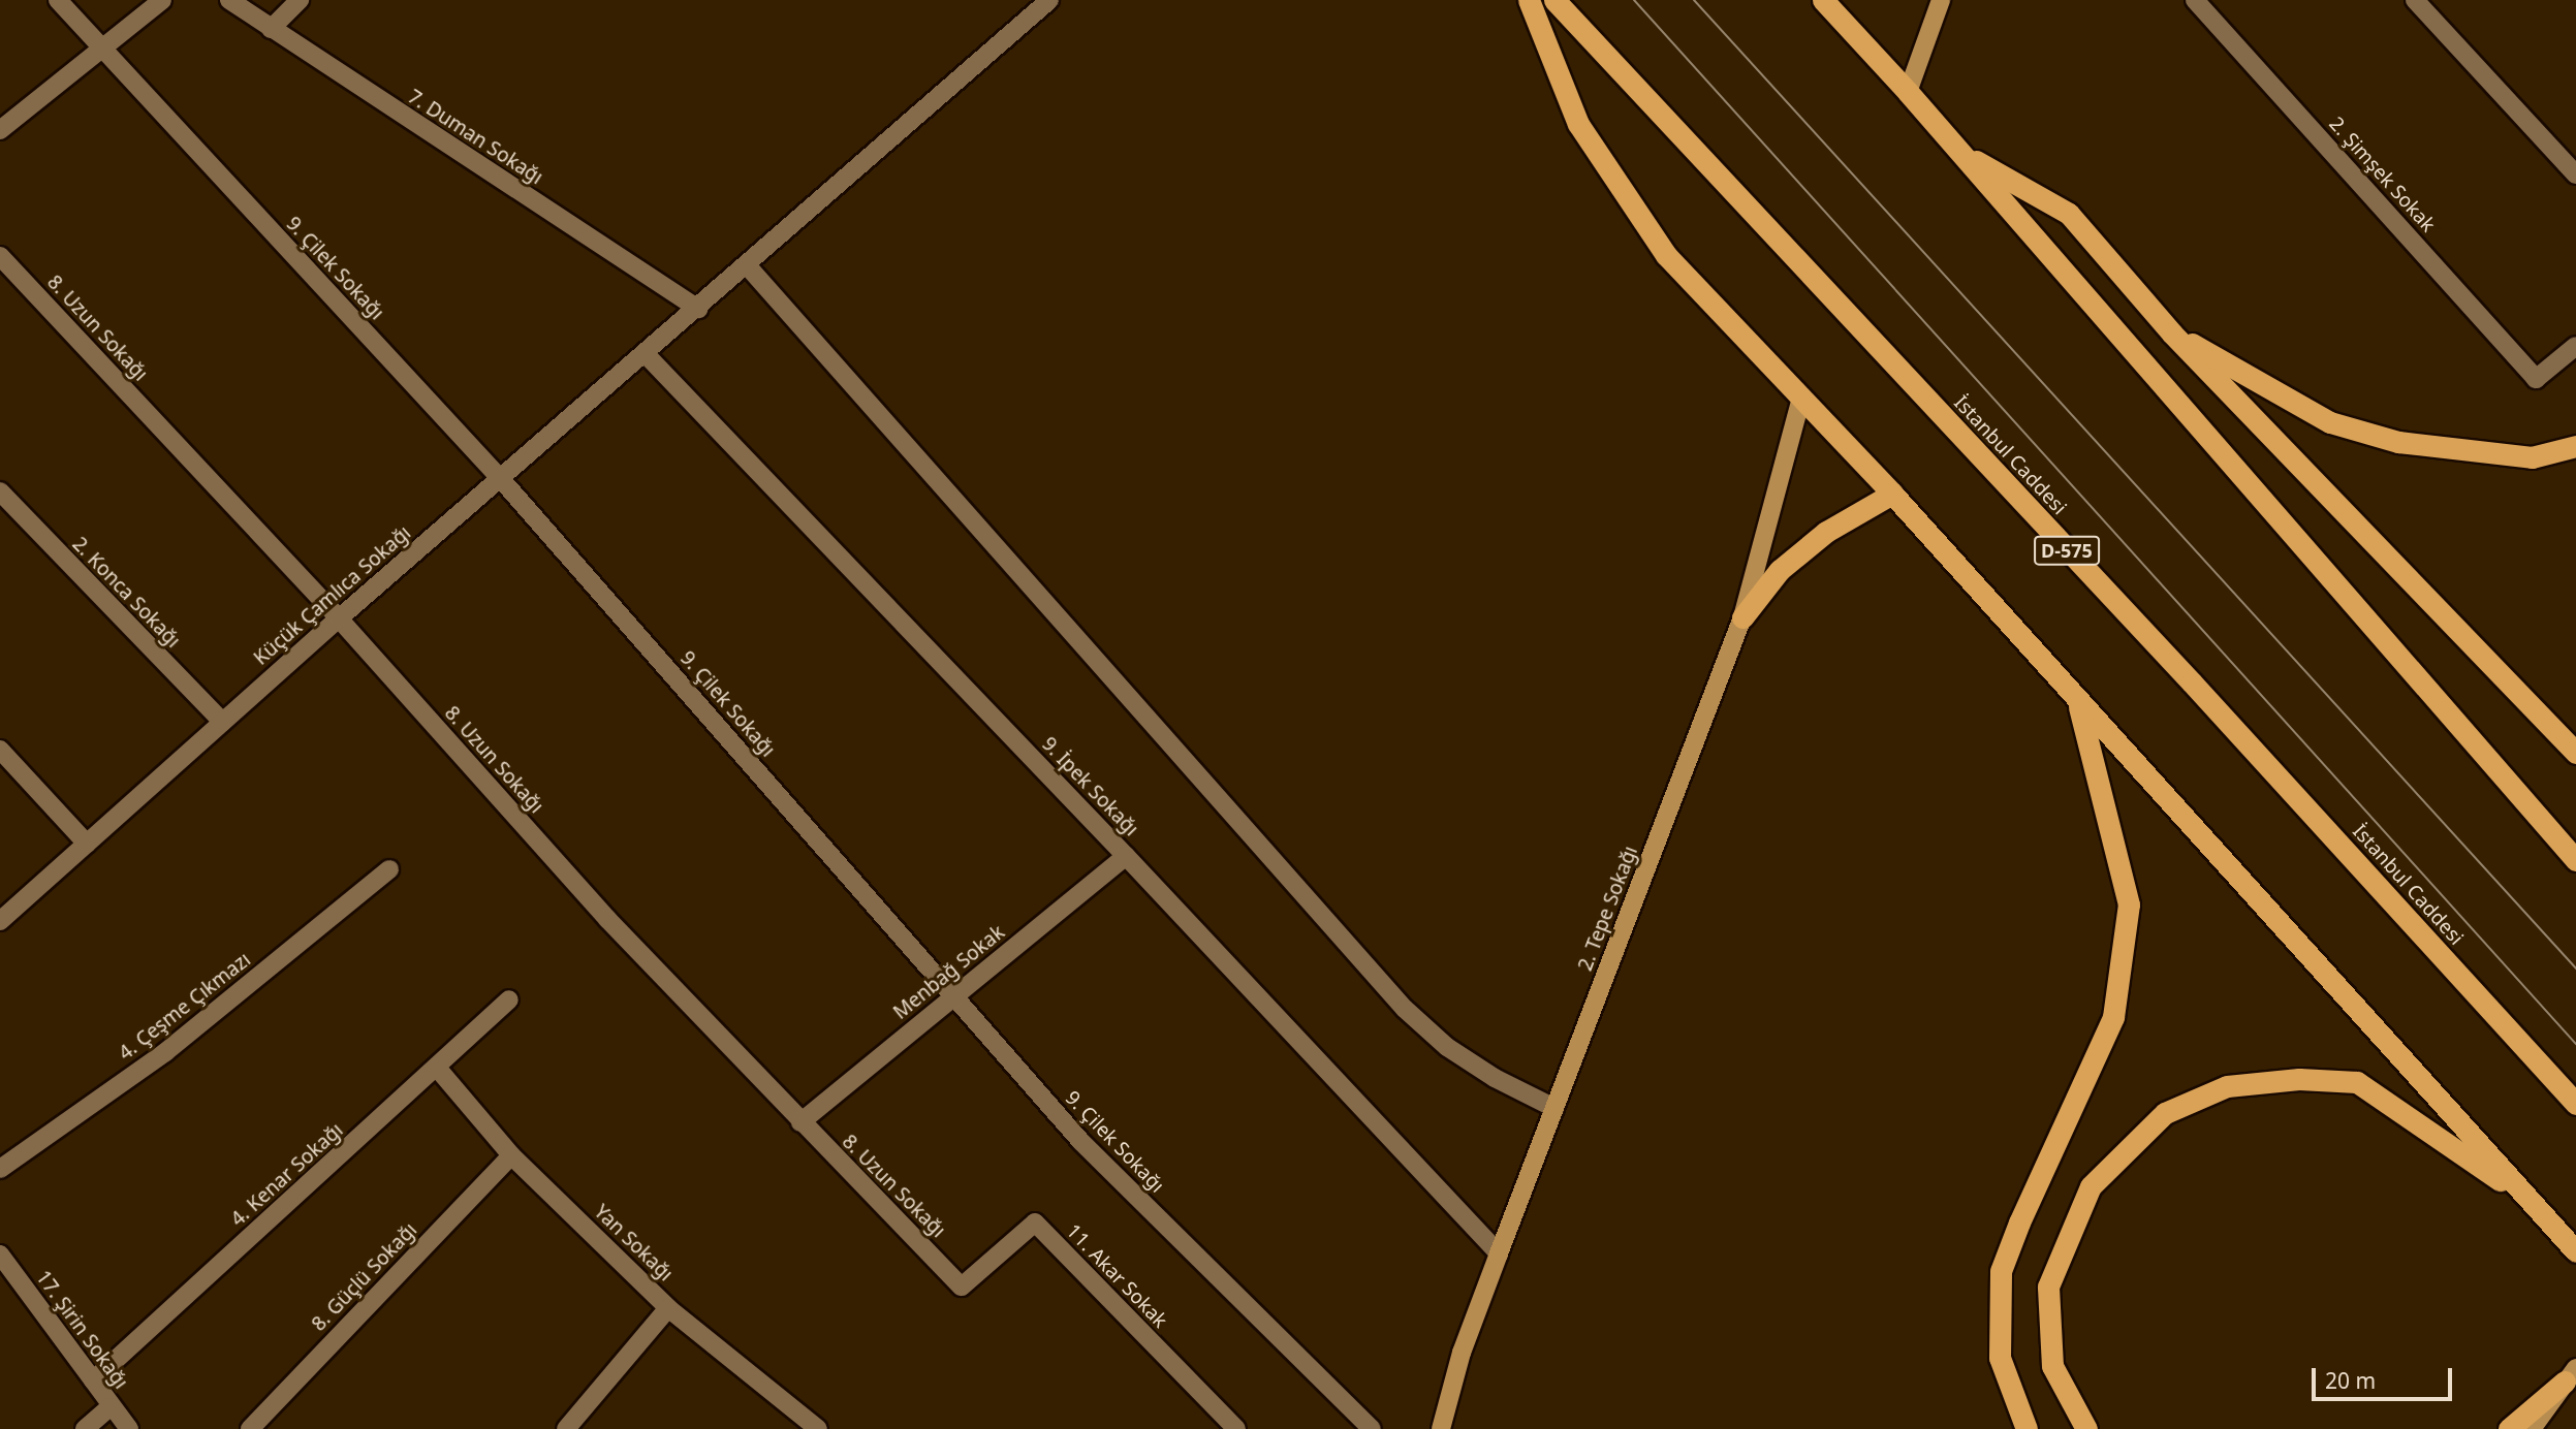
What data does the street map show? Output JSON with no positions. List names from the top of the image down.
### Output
{
  "streets": {
    "highway": ["İstanbul Caddesi", "D-575"],
    "main road": ["2. Tepe Sokağı"],
    "street": [
      "7. Duman Sokağı",
      "2. Şimşek Sokak",
      "9. Çilek Sokağı",
      "8. Uzun Sokağı",
      "2. Konca Sokağı",
      "Küçük Çamlıca Sokağı",
      "9. İpek Sokağı",
      "Menbağ Sokak",
      "4. Çeşme Çıkmazı",
      "4. Kenar Sokağı",
      "Yan Sokağı",
      "11. Akar Sokak",
      "8. Güçlü Sokağı",
      "17. Şirin Sokağı"
    ]
  },
  "crossings": [
    ["7. Duman Sokağı", "Küçük Çamlıca Sokağı"],
    ["9. Çilek Sokağı", "Küçük Çamlıca Sokağı"],
    ["9. Çilek Sokağı", "Menbağ Sokak"],
    ["8. Uzun Sokağı", "Küçük Çamlıca Sokağı"],
    ["8. Uzun Sokağı", "Menbağ Sokak"],
    ["8. Uzun Sokağı", "11. Akar Sokak"],
    ["2. Konca Sokağı", "Küçük Çamlıca Sokağı"],
    ["Küçük Çamlıca Sokağı", "9. İpek Sokağı"],
    ["9. İpek Sokağı", "2. Tepe Sokağı"],
    ["9. İpek Sokağı", "Menbağ Sokak"],
    ["4. Kenar Sokağı", "Yan Sokağı"],
    ["4. Kenar Sokağı", "17. Şirin Sokağı"],
    ["Yan Sokağı", "8. Güçlü Sokağı"]
  ],
  "scale_bar": "20 m"
}
